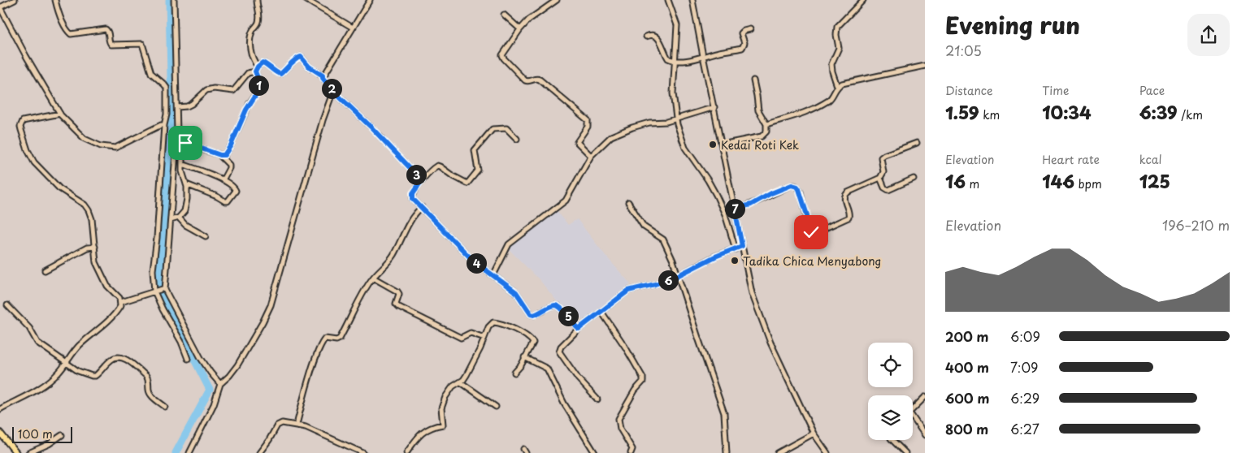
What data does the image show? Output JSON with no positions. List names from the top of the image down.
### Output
{
  "places": ["Kedai Roti Kek", "Tadika Chica Menyabong"],
  "scale_bar": "100 m",
  "page": {
    "heading": ["Evening run", "21:05"],
    "stats": [
      ["Distance", "1.59 km"],
      ["Time", "10:34"],
      ["Pace", "6:39 /km"],
      ["Elevation", "16 m"],
      ["Heart rate", "146 bpm"],
      ["kcal", "125"]
    ],
    "pins": [
      "1",
      "2",
      "3",
      "7",
      "4",
      "6",
      "5"
    ],
    "chart": ["Elevation", "196–210 m"],
    "list": [
      {
        "name": "200 m",
        "note": "6:09"
      },
      {
        "name": "400 m",
        "note": "7:09"
      },
      {
        "name": "600 m",
        "note": "6:29"
      },
      {
        "name": "800 m",
        "note": "6:27"
      }
    ],
    "scale": "100 m"
  }
}
